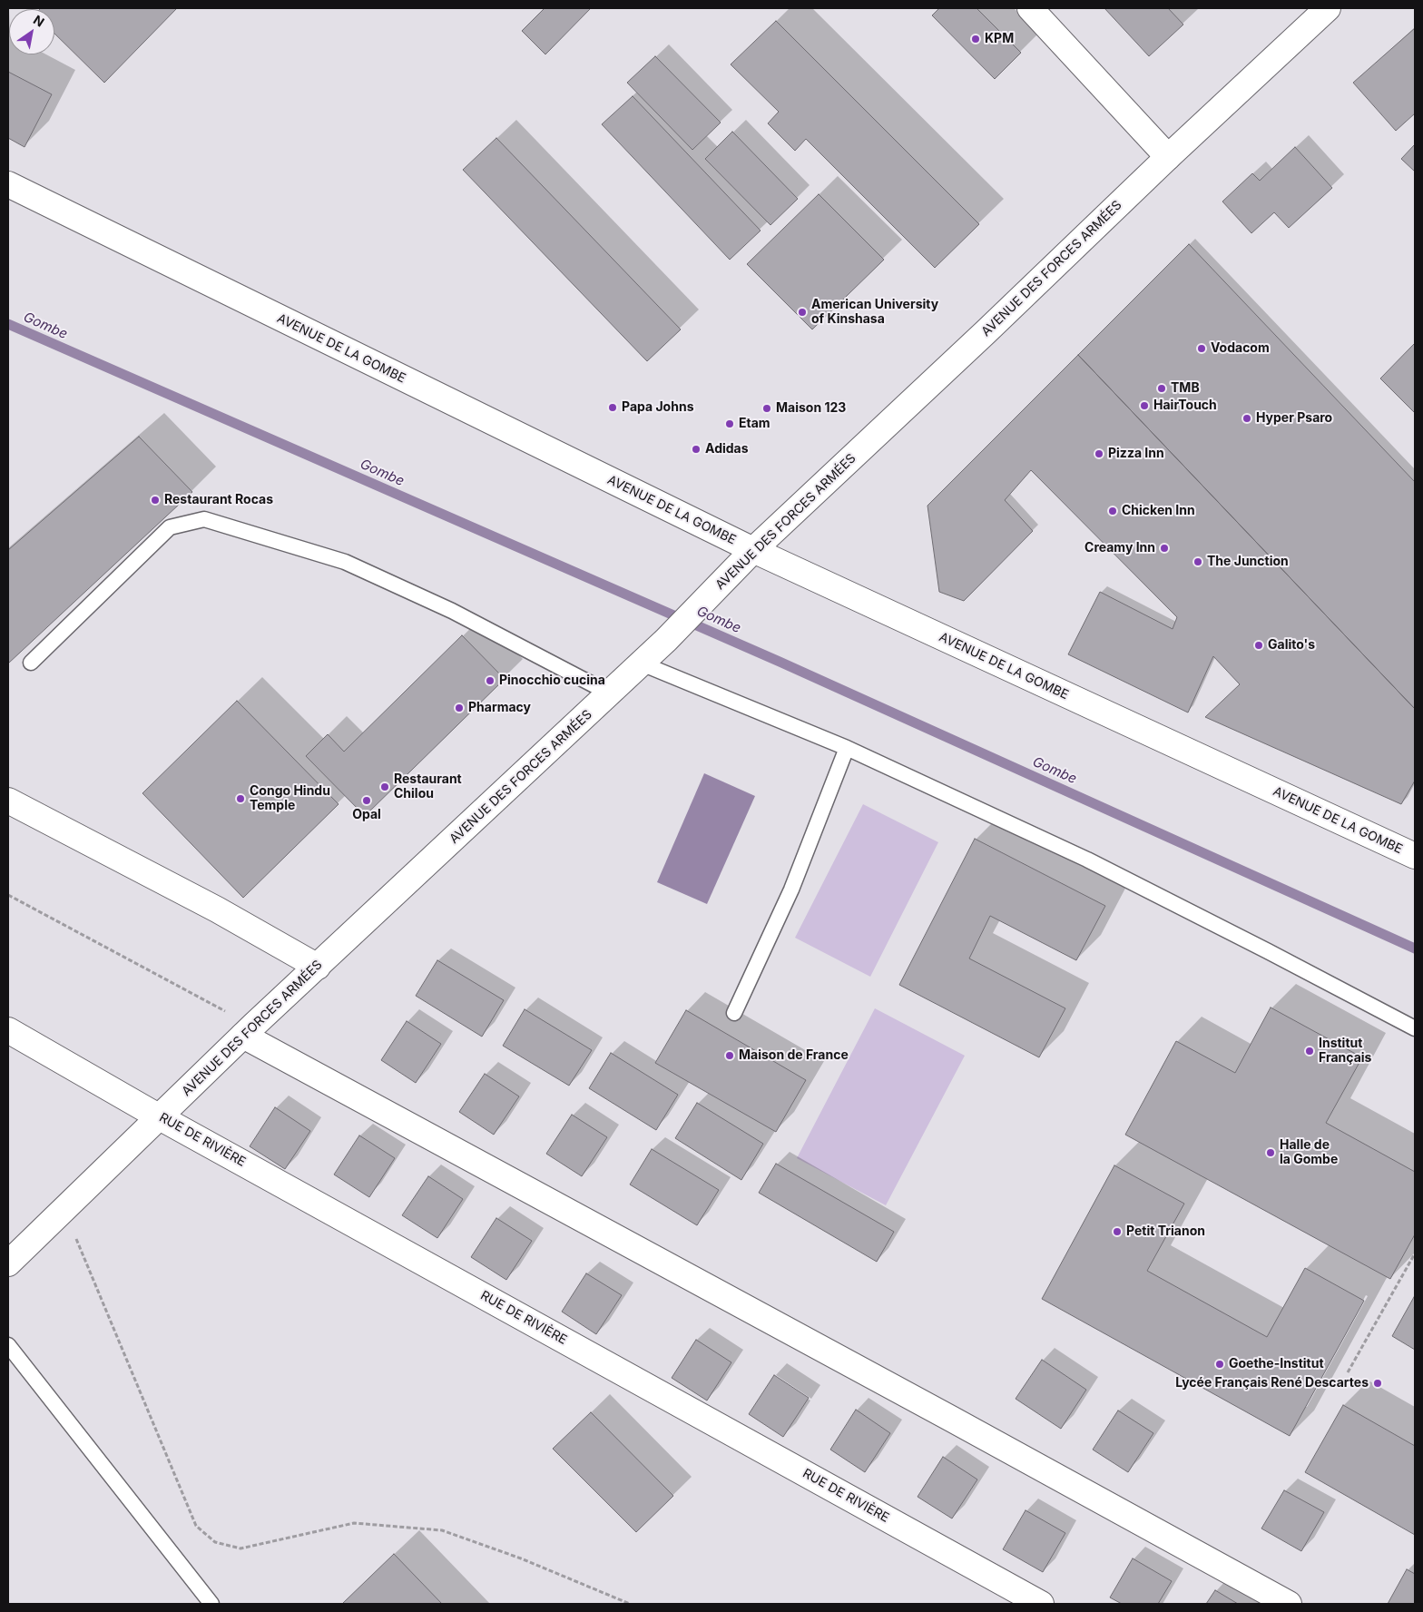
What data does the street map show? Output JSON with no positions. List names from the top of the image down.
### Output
{
  "streets": {
    "street": ["AVENUE DES FORCES ARMÉES", "AVENUE DE LA GOMBE", "RUE DE RIVIÈRE"]
  },
  "crossings": [
    ["AVENUE DES FORCES ARMÉES", "AVENUE DE LA GOMBE"],
    ["AVENUE DES FORCES ARMÉES", "RUE DE RIVIÈRE"]
  ],
  "water": ["Gombe"],
  "places": [
    "KPM",
    "American University of Kinshasa",
    "Vodacom",
    "TMB",
    "HairTouch",
    "Papa Johns",
    "Maison 123",
    "Hyper Psaro",
    "Etam",
    "Adidas",
    "Pizza Inn",
    "Restaurant Rocas",
    "Chicken Inn",
    "Creamy Inn",
    "The Junction",
    "Galito's",
    "Pinocchio cucina",
    "Pharmacy",
    "Restaurant Chilou",
    "Congo Hindu Temple",
    "Opal",
    "Institut Français",
    "Maison de France",
    "Halle de la Gombe",
    "Petit Trianon",
    "Goethe-Institut",
    "Lycée Français René Descartes"
  ],
  "north": "top right"
}
